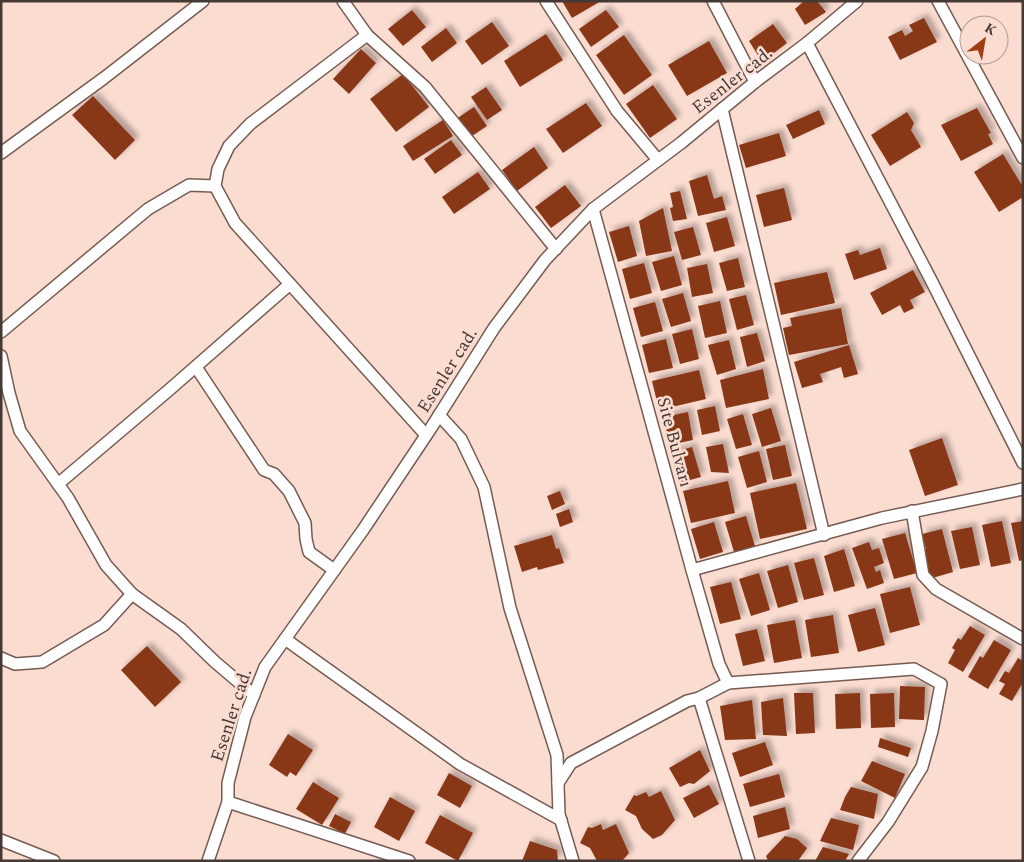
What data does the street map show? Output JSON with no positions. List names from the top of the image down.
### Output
{
  "streets": {
    "street": ["Esenler cad.", "Site Bulvarı"]
  },
  "crossings": [
    ["Esenler cad.", "Site Bulvarı"]
  ],
  "north": "top right"
}
